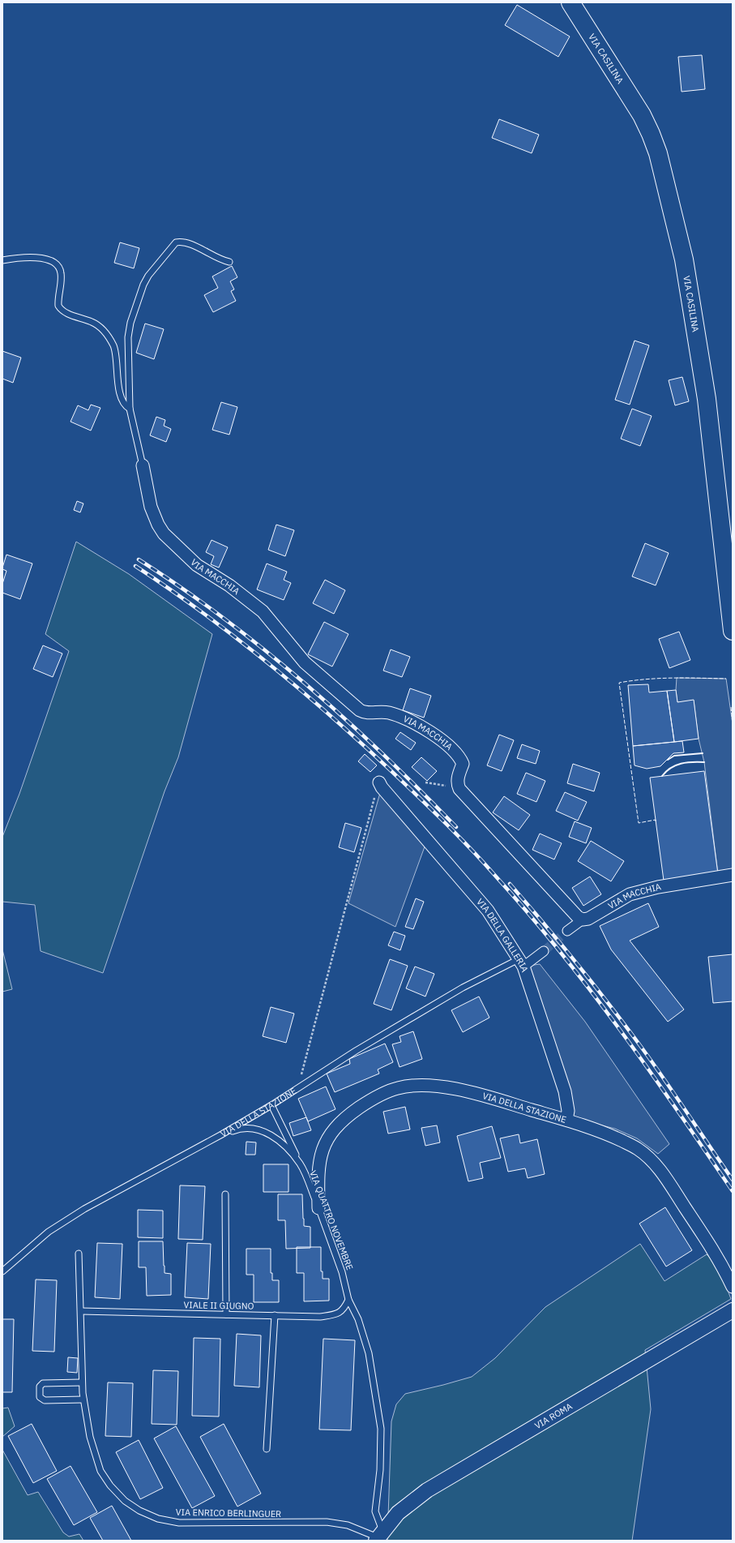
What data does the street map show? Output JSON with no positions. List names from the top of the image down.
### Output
{
  "streets": {
    "main road": ["VIA CASILINA"],
    "street": [
      "VIA MACCHIA",
      "VIA DELLA GALLERIA",
      "VIA DELLA STAZIONE",
      "VIA ROMA"
    ],
    "lane": ["VIA QUATTRO NOVEMBRE", "VIALE II GIUGNO", "VIA ENRICO BERLINGUER"]
  },
  "crossings": [
    ["VIA DELLA GALLERIA", "VIA DELLA STAZIONE"],
    ["VIA DELLA STAZIONE", "VIA QUATTRO NOVEMBRE"],
    ["VIA QUATTRO NOVEMBRE", "VIALE II GIUGNO"],
    ["VIALE II GIUGNO", "VIA ENRICO BERLINGUER"],
    ["VIA ROMA", "VIA ENRICO BERLINGUER"]
  ]
}
